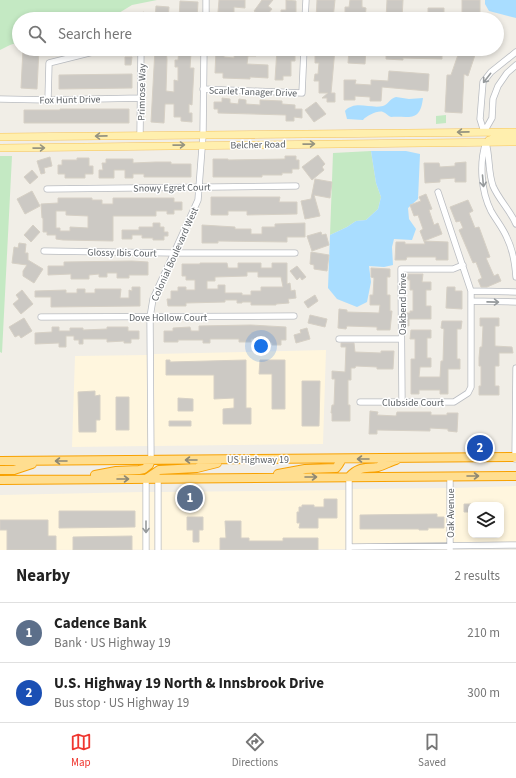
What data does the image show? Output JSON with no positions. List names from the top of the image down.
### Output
{
  "streets": {
    "highway": ["US Highway 19"],
    "main road": ["Belcher Road"],
    "street": [
      "Scarlet Tanager Drive",
      "Primrose Way",
      "Fox Hunt Drive",
      "Snowy Egret Court",
      "Glossy Ibis Court",
      "Colonial Boulevard West",
      "Oakbend Drive",
      "Dove Hollow Court",
      "Clubside Court",
      "Oak Avenue"
    ]
  },
  "crossings": [
    ["Scarlet Tanager Drive", "Colonial Boulevard West"],
    ["Primrose Way", "Fox Hunt Drive"],
    ["Primrose Way", "Belcher Road"],
    ["Belcher Road", "Colonial Boulevard West"],
    ["Snowy Egret Court", "Colonial Boulevard West"],
    ["Glossy Ibis Court", "Colonial Boulevard West"],
    ["Colonial Boulevard West", "Dove Hollow Court"],
    ["Colonial Boulevard West", "US Highway 19"],
    ["Oakbend Drive", "Clubside Court"],
    ["US Highway 19", "Oak Avenue"]
  ],
  "page": {
    "search": "Search here",
    "pins": ["2", "1"],
    "heading": ["Nearby", "2 results"],
    "list": [
      {
        "mark": "1",
        "name": "Cadence Bank",
        "note": "Bank · US Highway 19",
        "value": "210 m"
      },
      {
        "mark": "2",
        "name": "U.S. Highway 19 North & Innsbrook Drive",
        "note": "Bus stop · US Highway 19",
        "value": "300 m"
      }
    ],
    "nav": ["Map", "Directions", "Saved"]
  }
}
